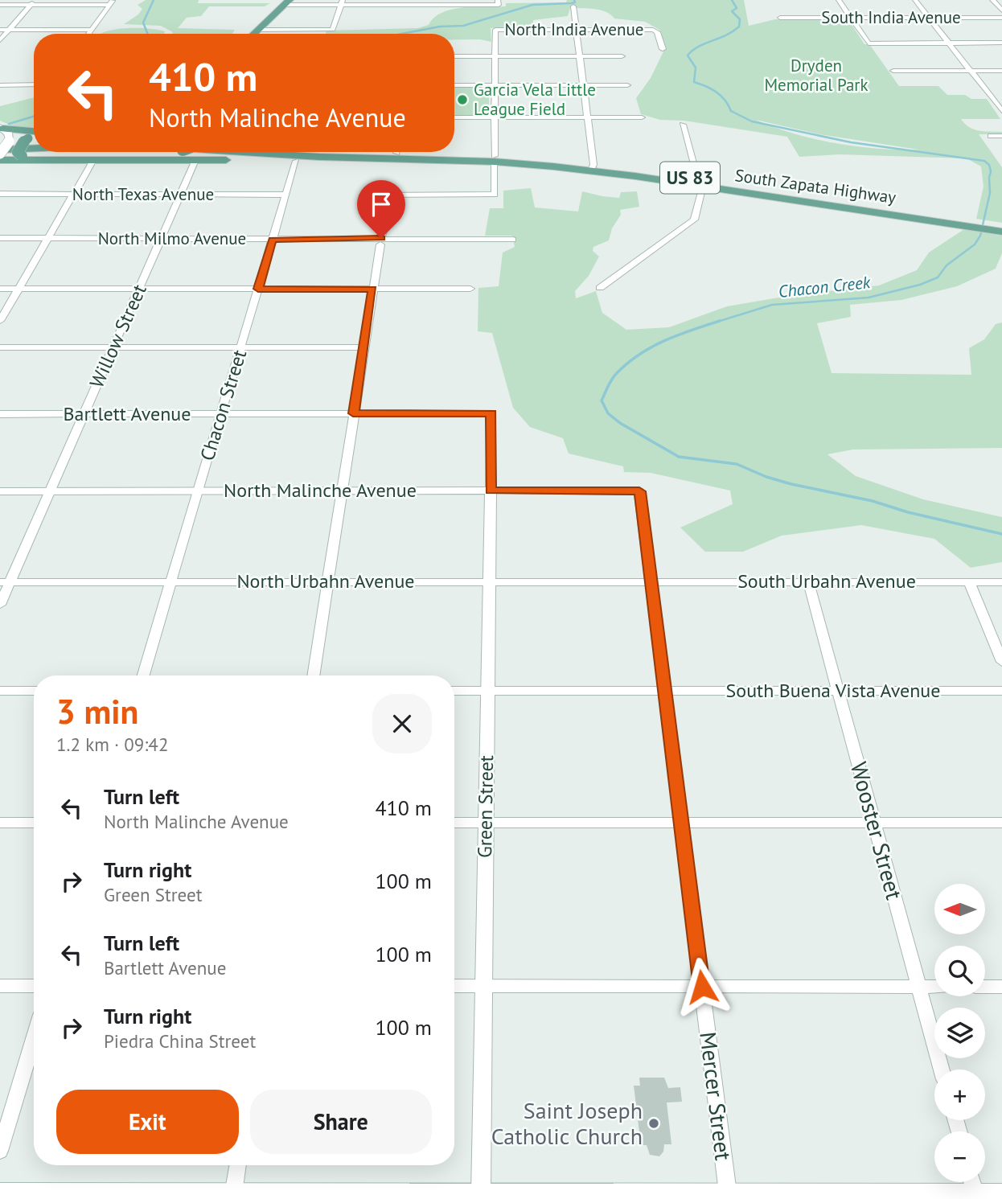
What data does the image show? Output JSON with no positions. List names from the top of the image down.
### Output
{
  "streets": {
    "main road": ["US 83", "South Zapata Highway"],
    "street": [
      "South India Avenue",
      "North India Avenue",
      "North Texas Avenue",
      "North Milmo Avenue",
      "Willow Street",
      "Chacon Street",
      "Bartlett Avenue",
      "North Malinche Avenue",
      "North Urbahn Avenue",
      "South Urbahn Avenue",
      "South Buena Vista Avenue",
      "Green Street",
      "Wooster Street",
      "Mercer Street"
    ]
  },
  "crossings": [
    ["US 83", "South Zapata Highway"],
    ["North Texas Avenue", "Willow Street"],
    ["North Texas Avenue", "Chacon Street"],
    ["North Milmo Avenue", "Willow Street"],
    ["North Milmo Avenue", "Chacon Street"],
    ["Willow Street", "Bartlett Avenue"],
    ["Willow Street", "North Malinche Avenue"],
    ["Willow Street", "North Urbahn Avenue"],
    ["Chacon Street", "Bartlett Avenue"],
    ["Chacon Street", "North Malinche Avenue"],
    ["Chacon Street", "North Urbahn Avenue"],
    ["Bartlett Avenue", "Green Street"],
    ["North Malinche Avenue", "Green Street"],
    ["North Malinche Avenue", "Mercer Street"],
    ["North Urbahn Avenue", "South Urbahn Avenue"],
    ["North Urbahn Avenue", "Green Street"],
    ["North Urbahn Avenue", "Mercer Street"],
    ["South Urbahn Avenue", "Wooster Street"],
    ["South Urbahn Avenue", "Mercer Street"],
    ["South Buena Vista Avenue", "Green Street"],
    ["South Buena Vista Avenue", "Wooster Street"],
    ["South Buena Vista Avenue", "Mercer Street"]
  ],
  "water": ["Chacon Creek"],
  "parks": ["Dryden Memorial Park"],
  "places": ["Garcia Vela Little League Field", "Saint Joseph Catholic Church"],
  "north": "left",
  "page": {
    "turn": ["410 m", "North Malinche Avenue"],
    "heading": ["3 min", "1.2 km · 09:42"],
    "list": [
      {
        "name": "Turn left",
        "note": "North Malinche Avenue",
        "value": "410 m"
      },
      {
        "name": "Turn right",
        "note": "Green Street",
        "value": "100 m"
      },
      {
        "name": "Turn left",
        "note": "Bartlett Avenue",
        "value": "100 m"
      },
      {
        "name": "Turn right",
        "note": "Piedra China Street",
        "value": "100 m"
      }
    ],
    "map_buttons": ["+", "−"],
    "buttons": ["Exit", "Share"]
  }
}
